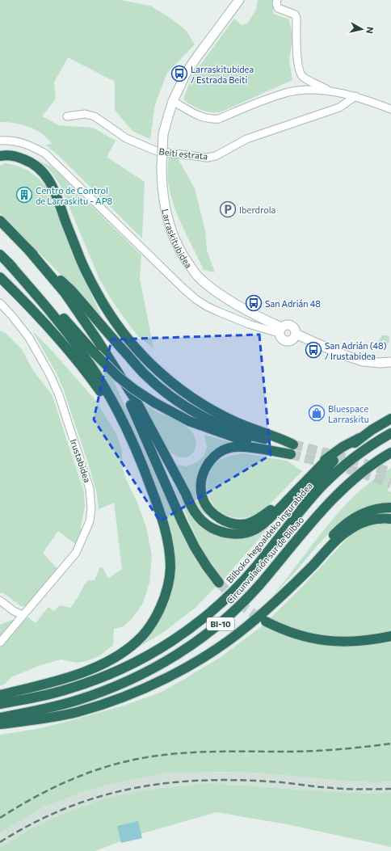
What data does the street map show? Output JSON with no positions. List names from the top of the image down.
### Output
{
  "streets": {
    "highway": ["Bilboko hegoaldeko ingurabidea", "Circunvalación sur de Bilbao", "BI-10"],
    "street": ["Beiti estrata", "Larraskitubidea", "Irustabidea"]
  },
  "places": {
    "bus stop": ["Larraskitubidea / Estrada Beiti", "San Adrián 48", "San Adrián (48) / Irustabidea"],
    "building": ["Centro de Control de Larraskitu - AP8"],
    "parking": ["Iberdrola"],
    "shop": ["Bluespace Larraskitu"]
  },
  "north": "right"
}
